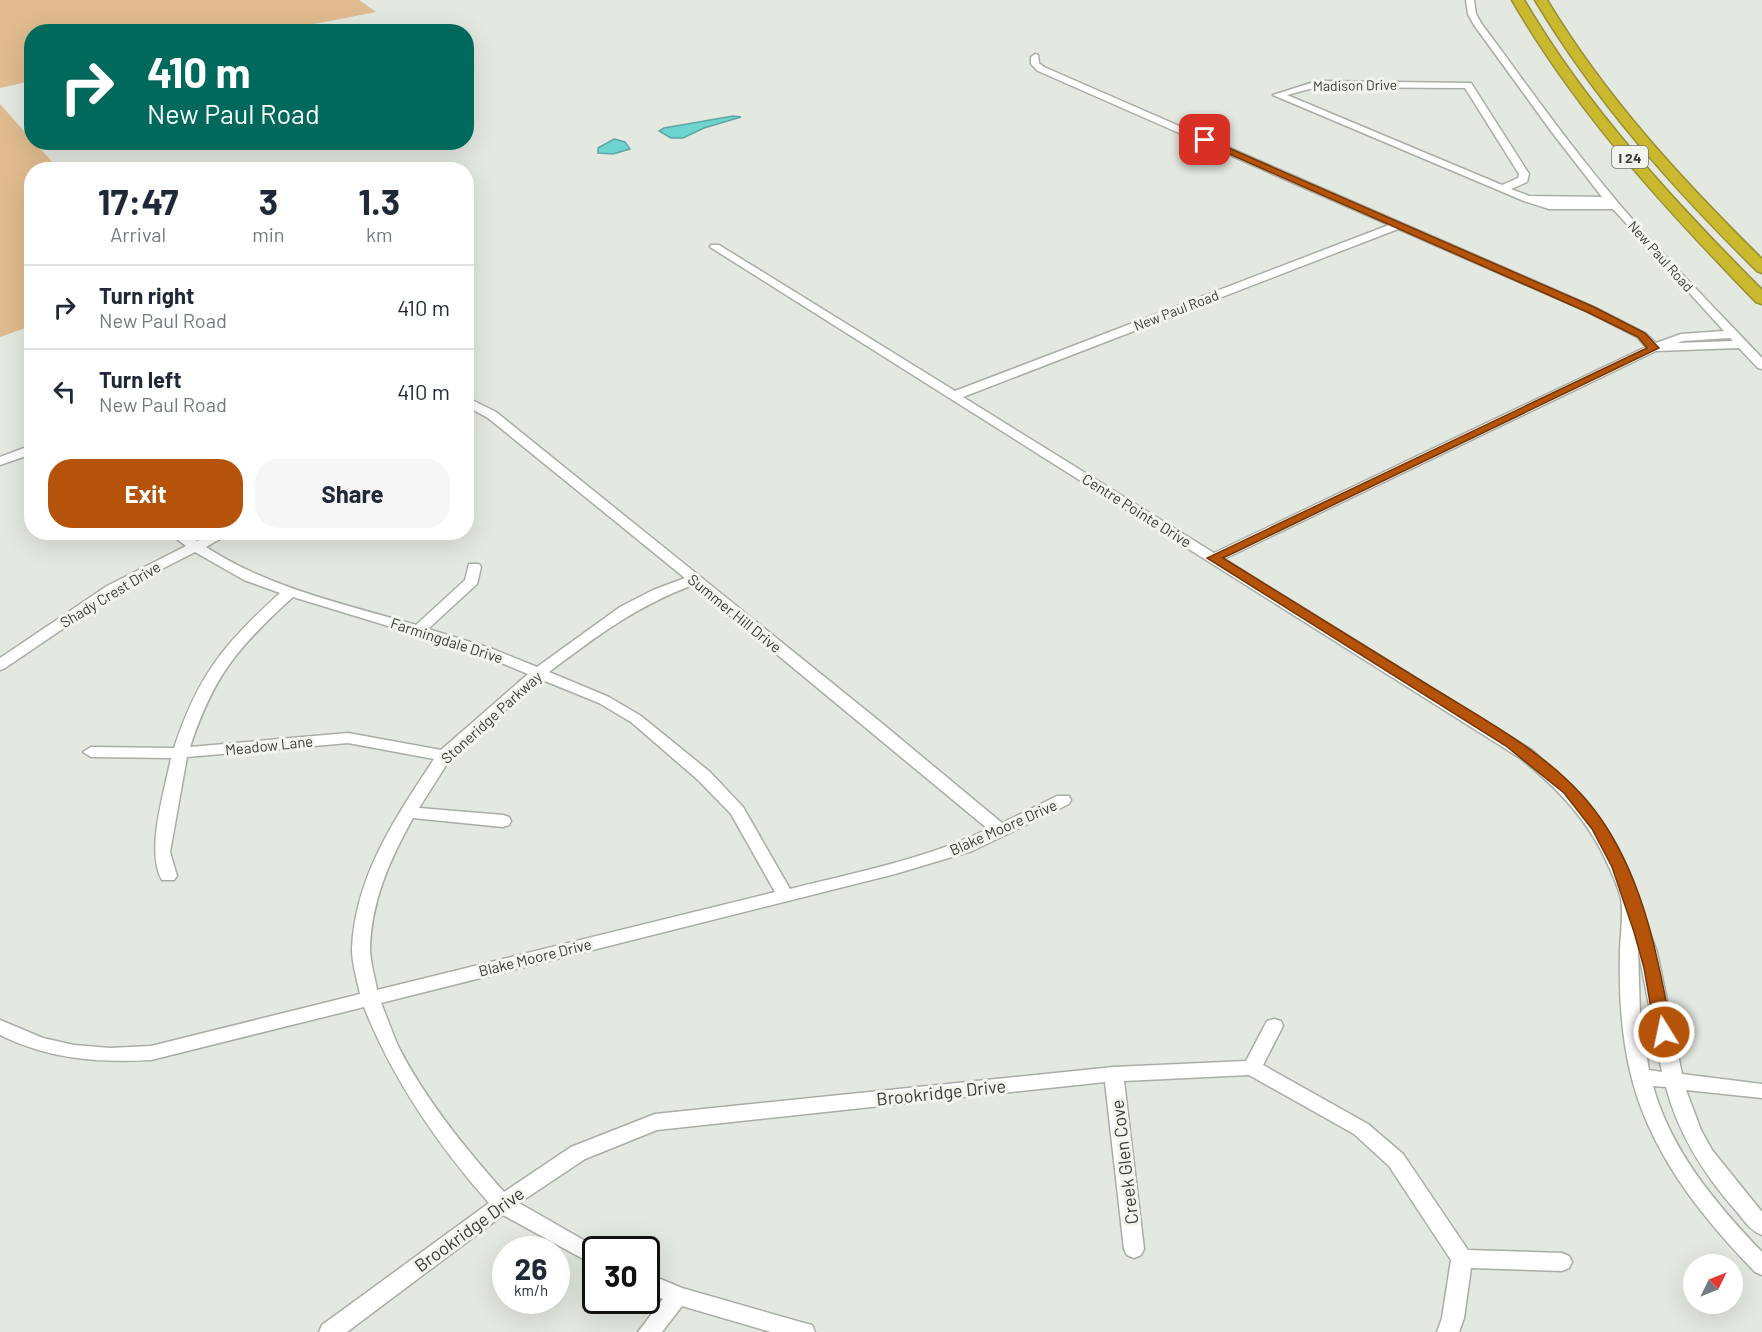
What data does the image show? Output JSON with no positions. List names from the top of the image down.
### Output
{
  "streets": {
    "highway": ["I 24"],
    "street": [
      "Madison Drive",
      "New Paul Road",
      "Centre Pointe Drive",
      "Shady Crest Drive",
      "Summer Hill Drive",
      "Farmingdale Drive",
      "Stoneridge Parkway",
      "Meadow Lane",
      "Blake Moore Drive",
      "Brookridge Drive",
      "Creek Glen Cove"
    ]
  },
  "crossings": [
    ["Madison Drive", "New Paul Road"],
    ["New Paul Road", "Centre Pointe Drive"],
    ["Shady Crest Drive", "Farmingdale Drive"],
    ["Summer Hill Drive", "Stoneridge Parkway"],
    ["Summer Hill Drive", "Blake Moore Drive"],
    ["Farmingdale Drive", "Stoneridge Parkway"],
    ["Farmingdale Drive", "Blake Moore Drive"],
    ["Stoneridge Parkway", "Meadow Lane"],
    ["Stoneridge Parkway", "Blake Moore Drive"],
    ["Stoneridge Parkway", "Brookridge Drive"],
    ["Brookridge Drive", "Creek Glen Cove"]
  ],
  "north": "top right",
  "page": {
    "turn": ["410 m", "New Paul Road"],
    "eta": [
      "17:47",
      "Arrival",
      "3",
      "min",
      "1.3",
      "km"
    ],
    "list": [
      {
        "name": "Turn right",
        "note": "New Paul Road",
        "value": "410 m"
      },
      {
        "name": "Turn left",
        "note": "New Paul Road",
        "value": "410 m"
      }
    ],
    "buttons": ["Exit", "Share"],
    "speed": "26 km/h",
    "limit": "30"
  }
}
